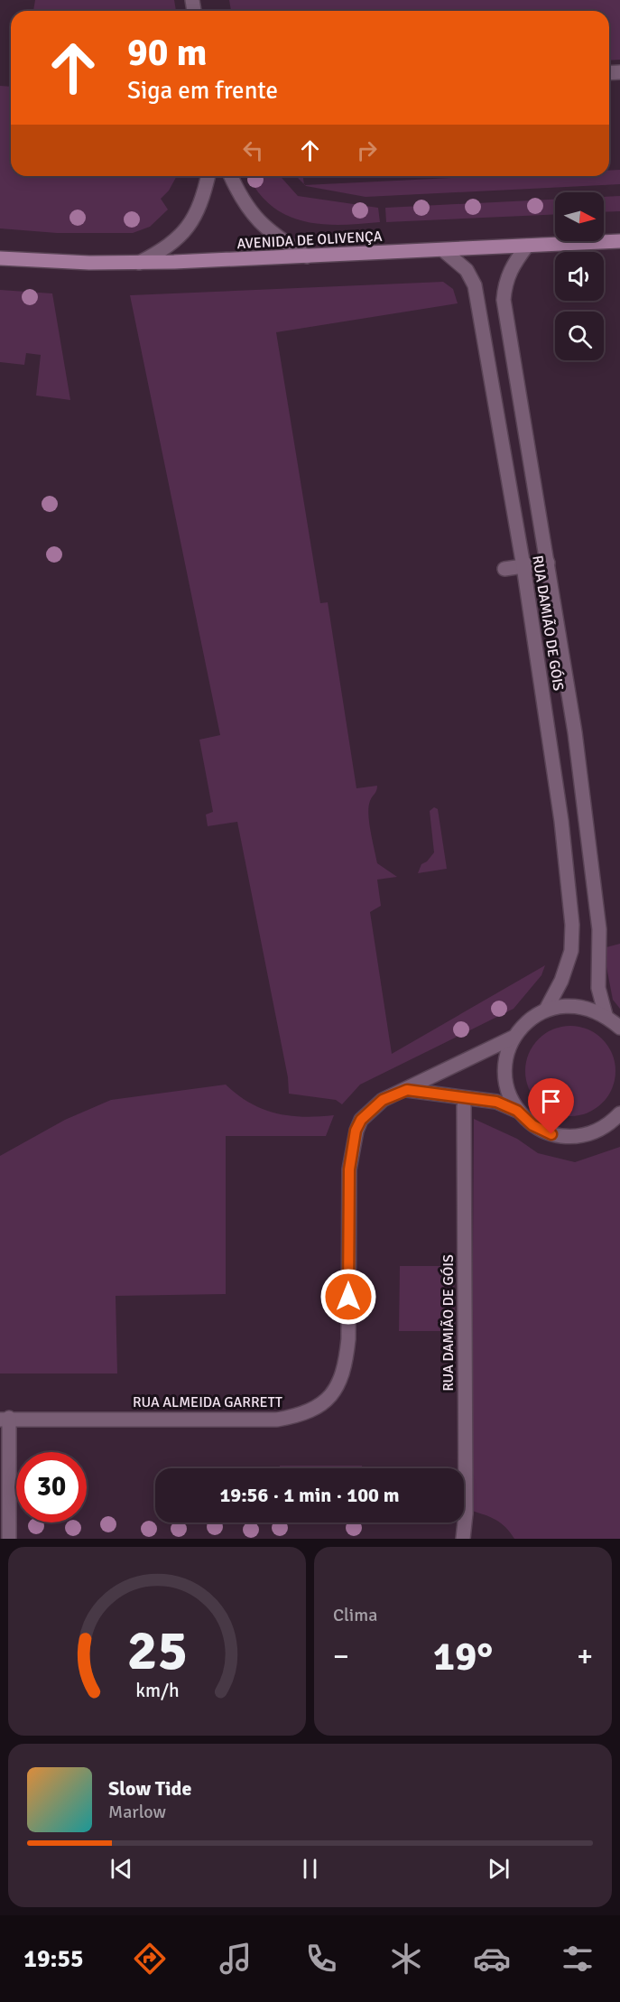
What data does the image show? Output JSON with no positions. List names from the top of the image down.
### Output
{
  "streets": {
    "main road": ["AVENIDA DE OLIVENÇA"],
    "street": ["RUA DAMIÃO DE GÓIS", "RUA ALMEIDA GARRETT"]
  },
  "crossings": [
    ["AVENIDA DE OLIVENÇA", "RUA DAMIÃO DE GÓIS"]
  ],
  "north": "right",
  "page": {
    "turn": ["90 m", "Siga em frente"],
    "limit": "30",
    "trip": "19:56 · 1 min · 100 m",
    "tile": "Clima",
    "heat": ["−", "19°", "+"],
    "song": ["Slow Tide", "Marlow"],
    "tabs": "19:55",
    "gauge": ["25", "km/h"]
  }
}
